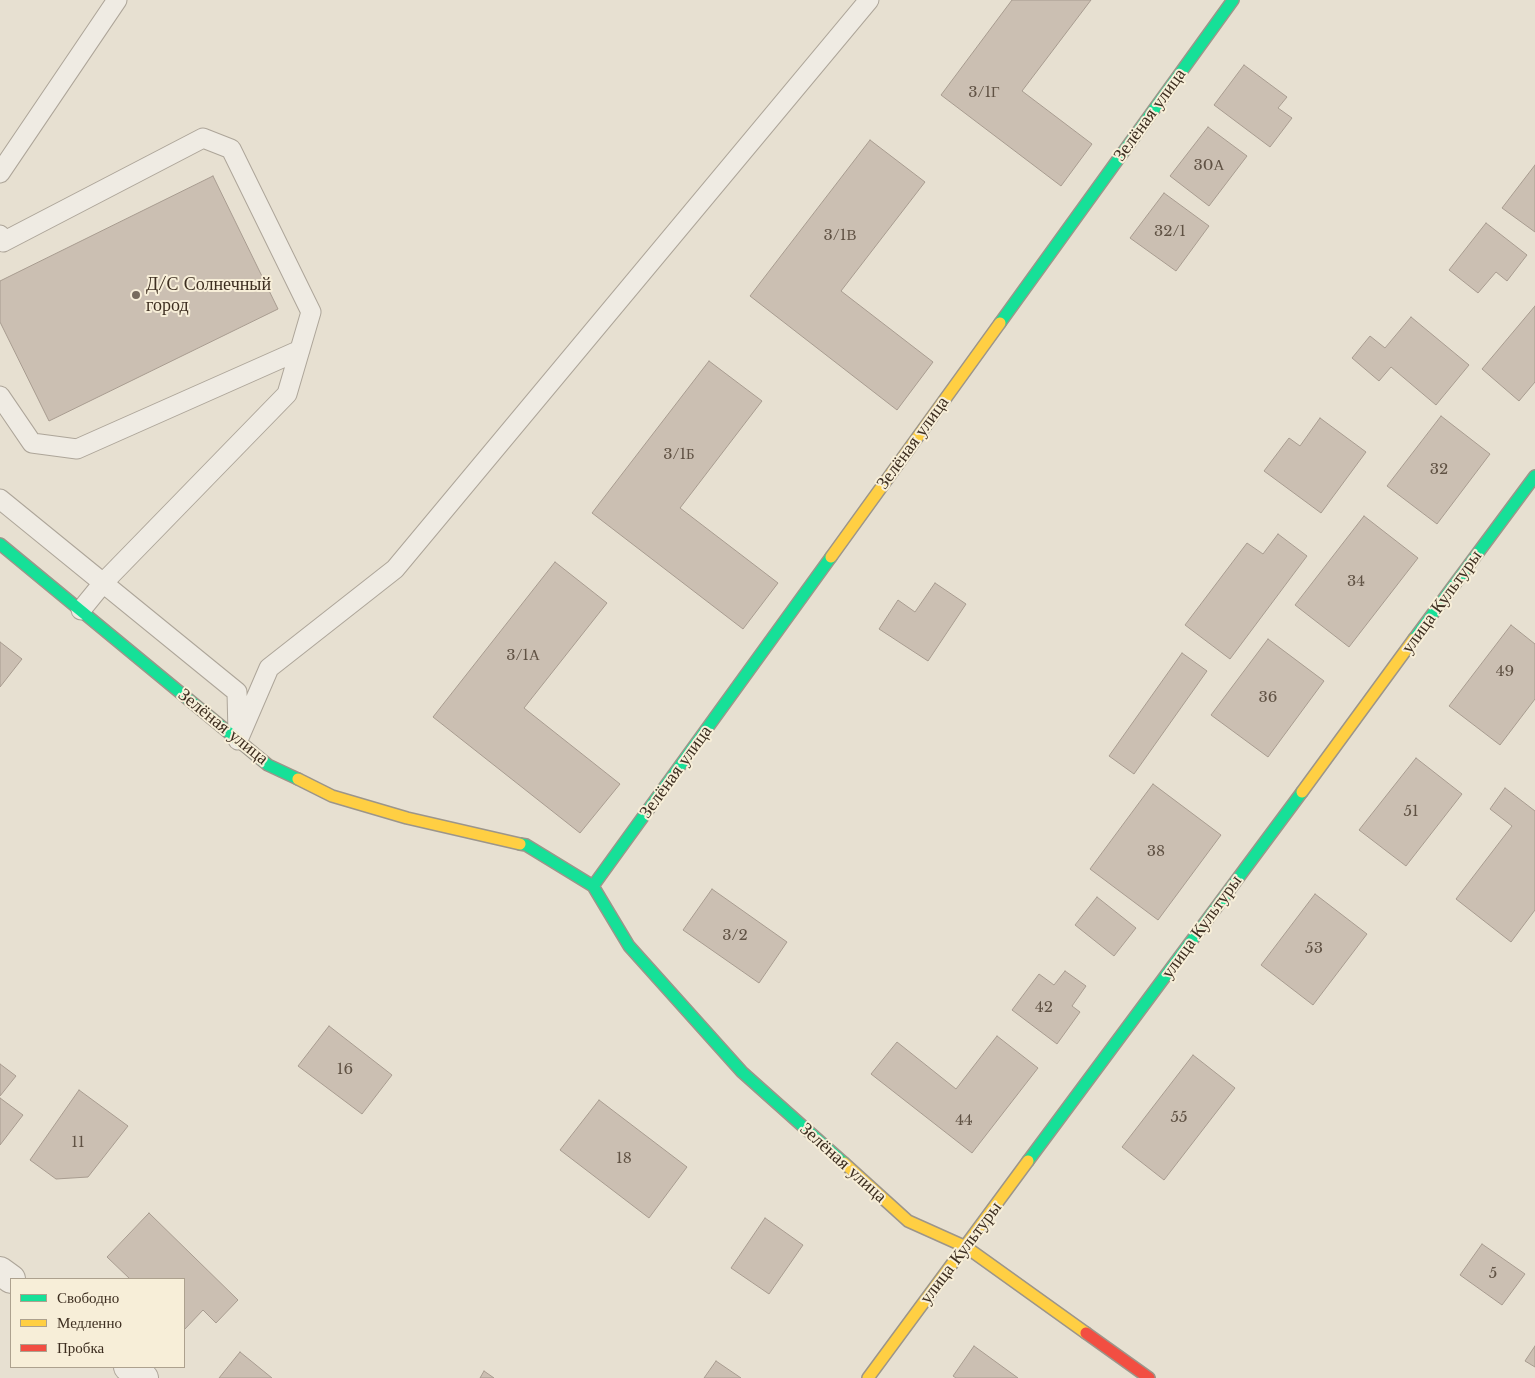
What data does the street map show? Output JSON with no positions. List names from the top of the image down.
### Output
{
  "streets": {
    "street": ["Зелёная улица", "улица Культуры"]
  },
  "crossings": [
    ["Зелёная улица", "улица Культуры"]
  ],
  "places": ["Д/С Солнечный город"],
  "house_numbers": [
    "3/1Г",
    "30А",
    "32/1",
    "3/1В",
    "3/1Б",
    "32",
    "34",
    "3/1А",
    "49",
    "36",
    "51",
    "38",
    "3/2",
    "53",
    "42",
    "16",
    "55",
    "44",
    "11",
    "18",
    "5"
  ],
  "legend": ["Свободно", "Медленно", "Пробка"]
}
